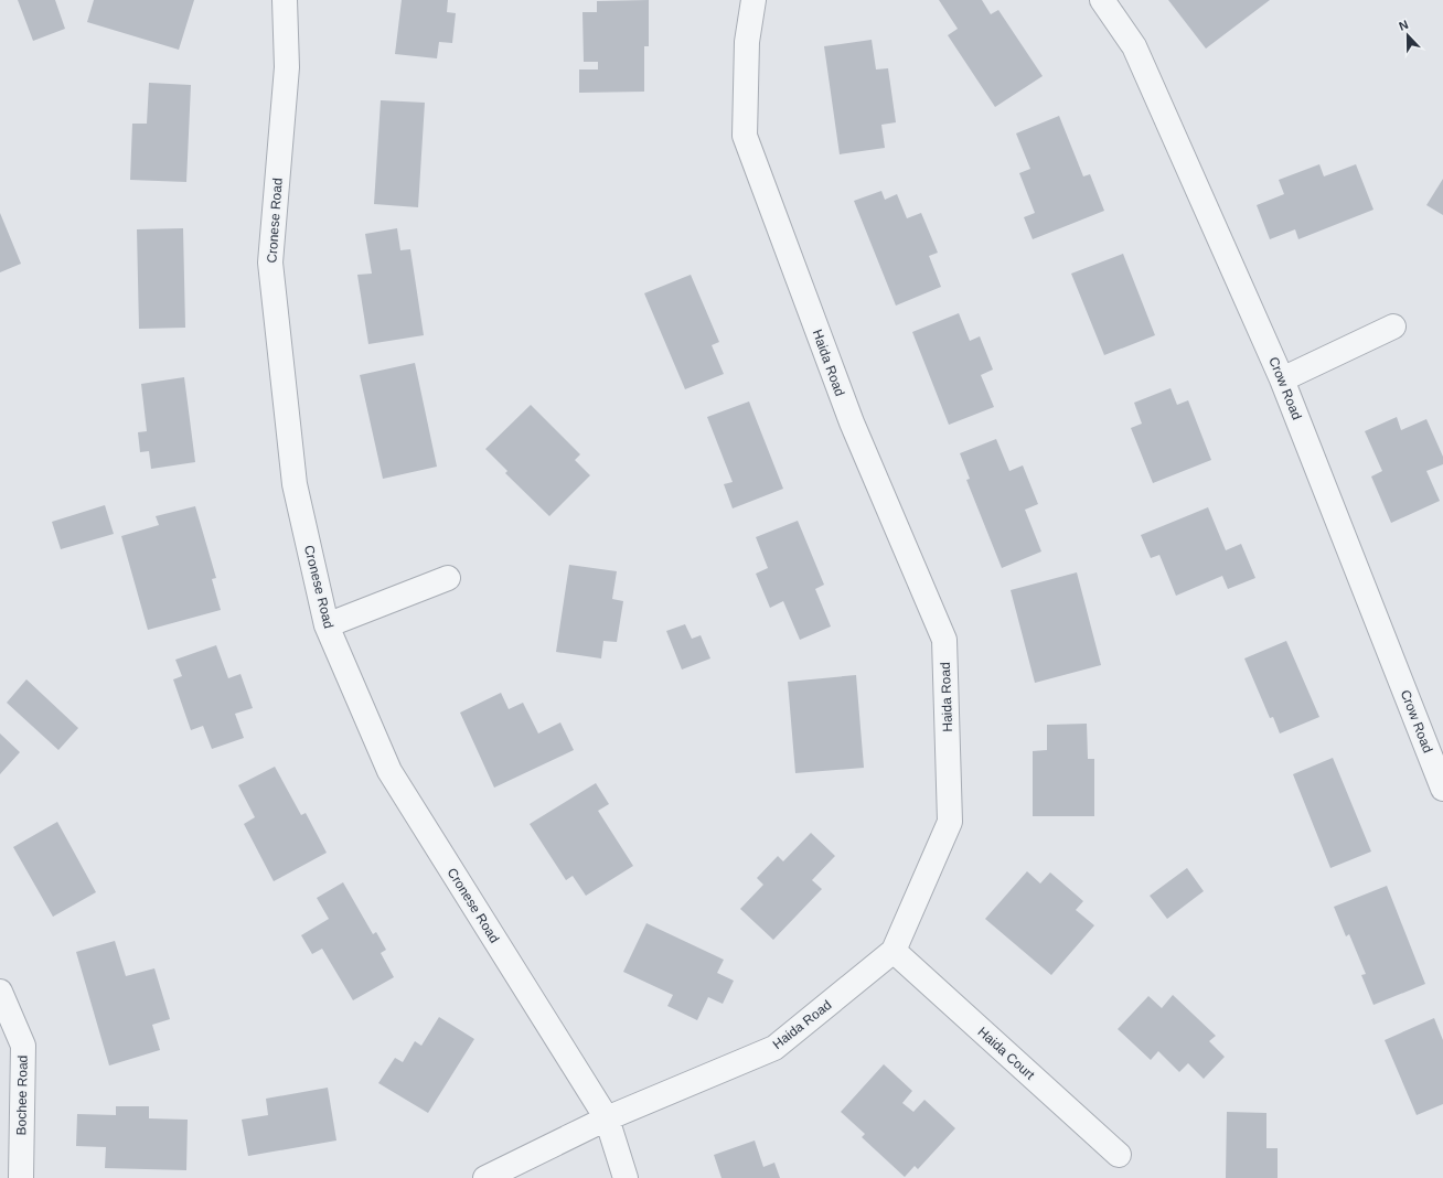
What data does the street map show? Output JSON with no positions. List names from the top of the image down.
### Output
{
  "streets": {
    "street": [
      "Cronese Road",
      "Haida Road",
      "Crow Road",
      "Haida Court",
      "Bochee Road"
    ]
  },
  "crossings": [
    ["Cronese Road", "Haida Road"],
    ["Haida Road", "Haida Court"]
  ],
  "north": "top"
}
